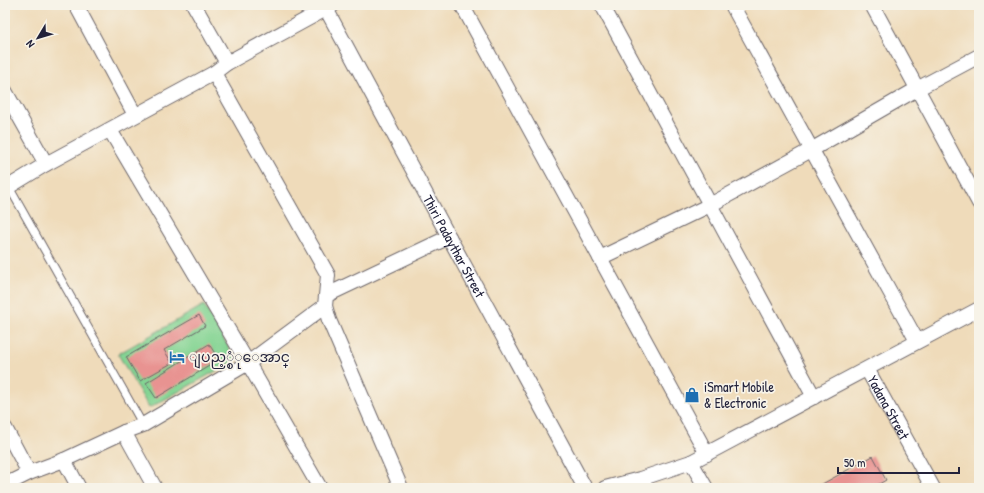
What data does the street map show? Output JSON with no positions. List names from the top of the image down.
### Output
{
  "streets": {
    "street": ["Thiri Padaythar Street", "Yadana Street"]
  },
  "places": {
    "hotel": ["ျပည့္စံုေအာင္"],
    "shop": ["iSmart Mobile & Electronic"]
  },
  "scale_bar": "50 m",
  "north": "bottom left"
}
